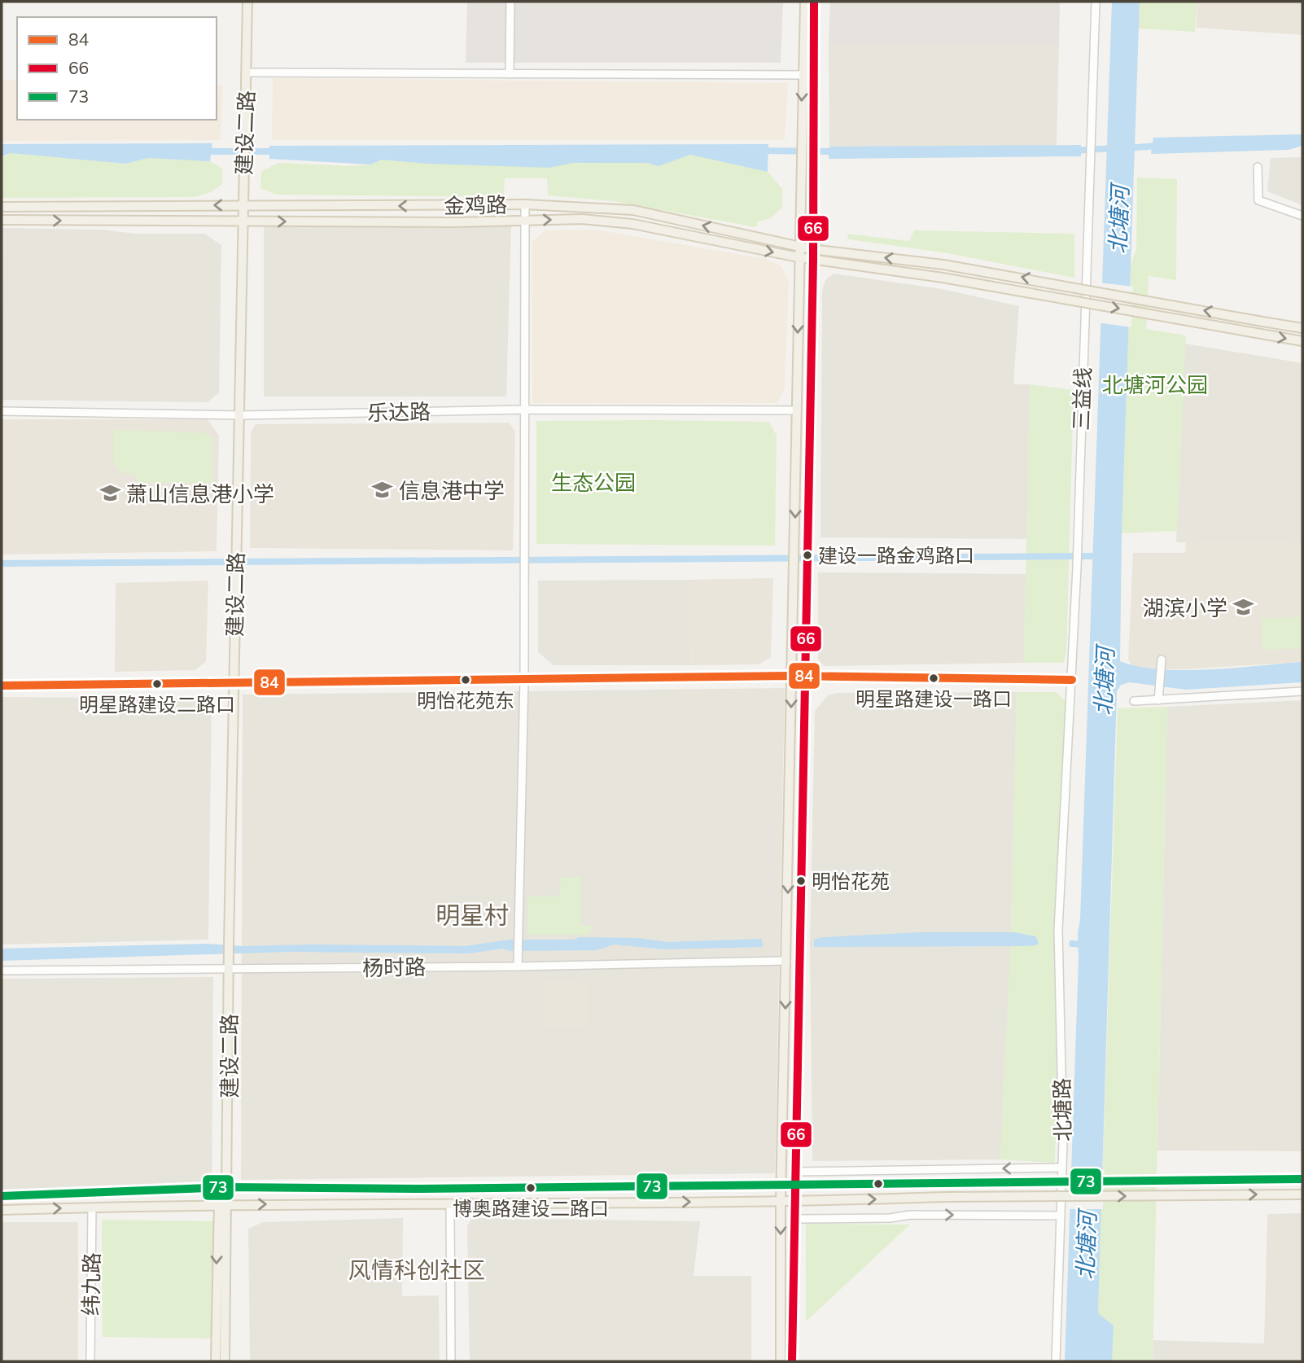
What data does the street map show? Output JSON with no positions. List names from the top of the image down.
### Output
{
  "streets": {
    "main road": ["建设二路", "金鸡路"],
    "street": [
      "三益线",
      "乐达路",
      "杨时路",
      "北塘路",
      "纬九路"
    ]
  },
  "crossings": [
    ["建设二路", "金鸡路"],
    ["建设二路", "乐达路"],
    ["建设二路", "杨时路"],
    ["三益线", "北塘路"]
  ],
  "districts": ["明星村", "风情科创社区"],
  "water": ["北塘河"],
  "parks": ["北塘河公园", "生态公园"],
  "places": {
    "school or university": ["信息港中学", "萧山信息港小学", "湖滨小学"],
    "other": [
      "建设一路金鸡路口",
      "明星路建设一路口",
      "明怡花苑东",
      "明星路建设二路口",
      "明怡花苑",
      "博奥路建设二路口"
    ]
  },
  "lines": ["transit line 66", "transit line 84", "transit line 73"],
  "legend": ["84", "66", "73"]
}
